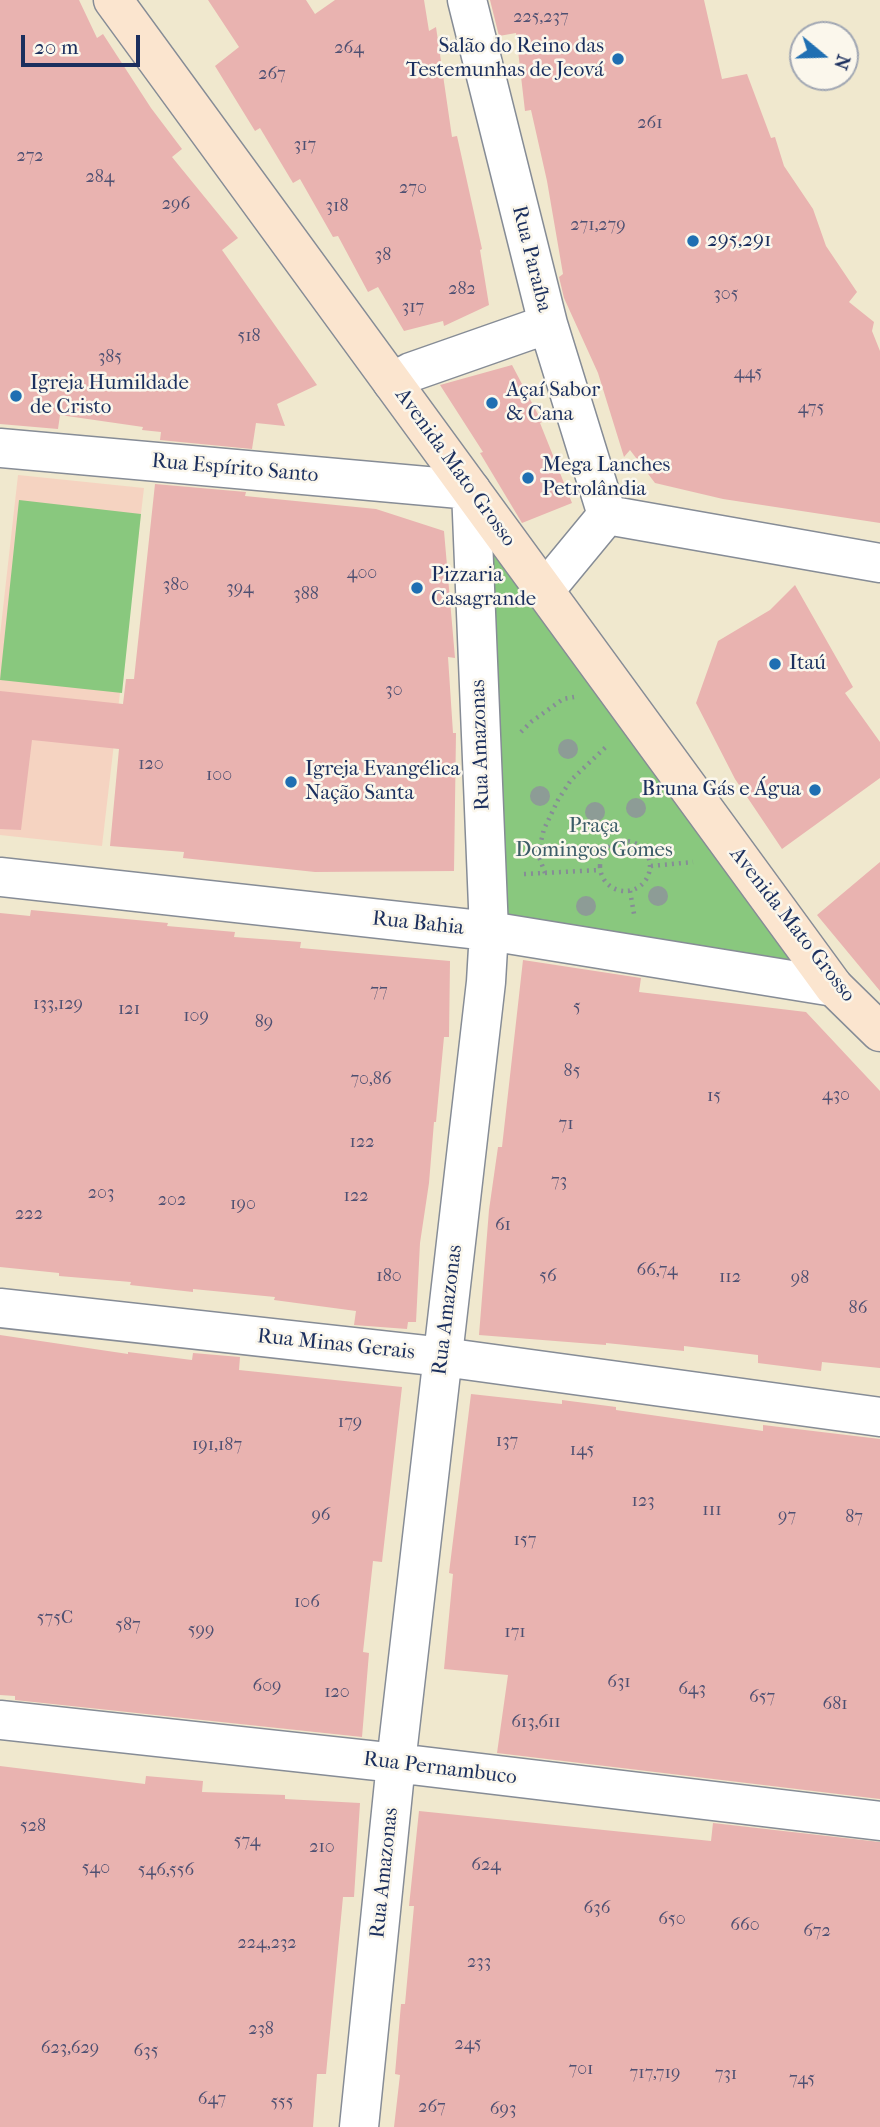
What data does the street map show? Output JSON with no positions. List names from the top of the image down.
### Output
{
  "streets": {
    "main road": ["Avenida Mato Grosso"],
    "street": [
      "Rua Paraíba",
      "Rua Espírito Santo",
      "Rua Amazonas",
      "Rua Bahia",
      "Rua Minas Gerais",
      "Rua Pernambuco"
    ]
  },
  "crossings": [
    ["Avenida Mato Grosso", "Rua Espírito Santo"],
    ["Avenida Mato Grosso", "Rua Amazonas"],
    ["Avenida Mato Grosso", "Rua Bahia"],
    ["Rua Espírito Santo", "Rua Amazonas"],
    ["Rua Amazonas", "Rua Bahia"],
    ["Rua Amazonas", "Rua Minas Gerais"],
    ["Rua Amazonas", "Rua Pernambuco"]
  ],
  "parks": ["Praça Domingos Gomes"],
  "places": [
    "Salão do Reino das Testemunhas de Jeová",
    "295,291",
    "Igreja Humildade de Cristo",
    "Açaí Sabor & Cana",
    "Mega Lanches Petrolândia",
    "Pizzaria Casagrande",
    "Itaú",
    "Igreja Evangélica Nação Santa",
    "Bruna Gás e Água"
  ],
  "house_numbers": [
    "225,237",
    "264",
    "267",
    "261",
    "317",
    "272",
    "284",
    "270",
    "296",
    "318",
    "271,279",
    "38",
    "282",
    "305",
    "317",
    "518",
    "385",
    "445",
    "475",
    "400",
    "380",
    "394",
    "388",
    "30",
    "120",
    "100",
    "77",
    "133,129",
    "5",
    "121",
    "109",
    "89",
    "85",
    "70,86",
    "430",
    "15",
    "71",
    "122",
    "73",
    "203",
    "122",
    "202",
    "190",
    "222",
    "61",
    "66,74",
    "180",
    "56",
    "112",
    "98",
    "86",
    "179",
    "137",
    "191,187",
    "145",
    "123",
    "111",
    "96",
    "97",
    "87",
    "157",
    "106",
    "575C",
    "587",
    "599",
    "171",
    "631",
    "609",
    "643",
    "120",
    "657",
    "681",
    "613,611",
    "528",
    "574",
    "210",
    "624",
    "540",
    "546,556",
    "636",
    "650",
    "660",
    "672",
    "224,232",
    "233",
    "238",
    "245",
    "623,629",
    "635",
    "701",
    "717,719",
    "731",
    "745",
    "647",
    "555",
    "267",
    "693"
  ],
  "scale_bar": "20 m",
  "north": "right"
}
